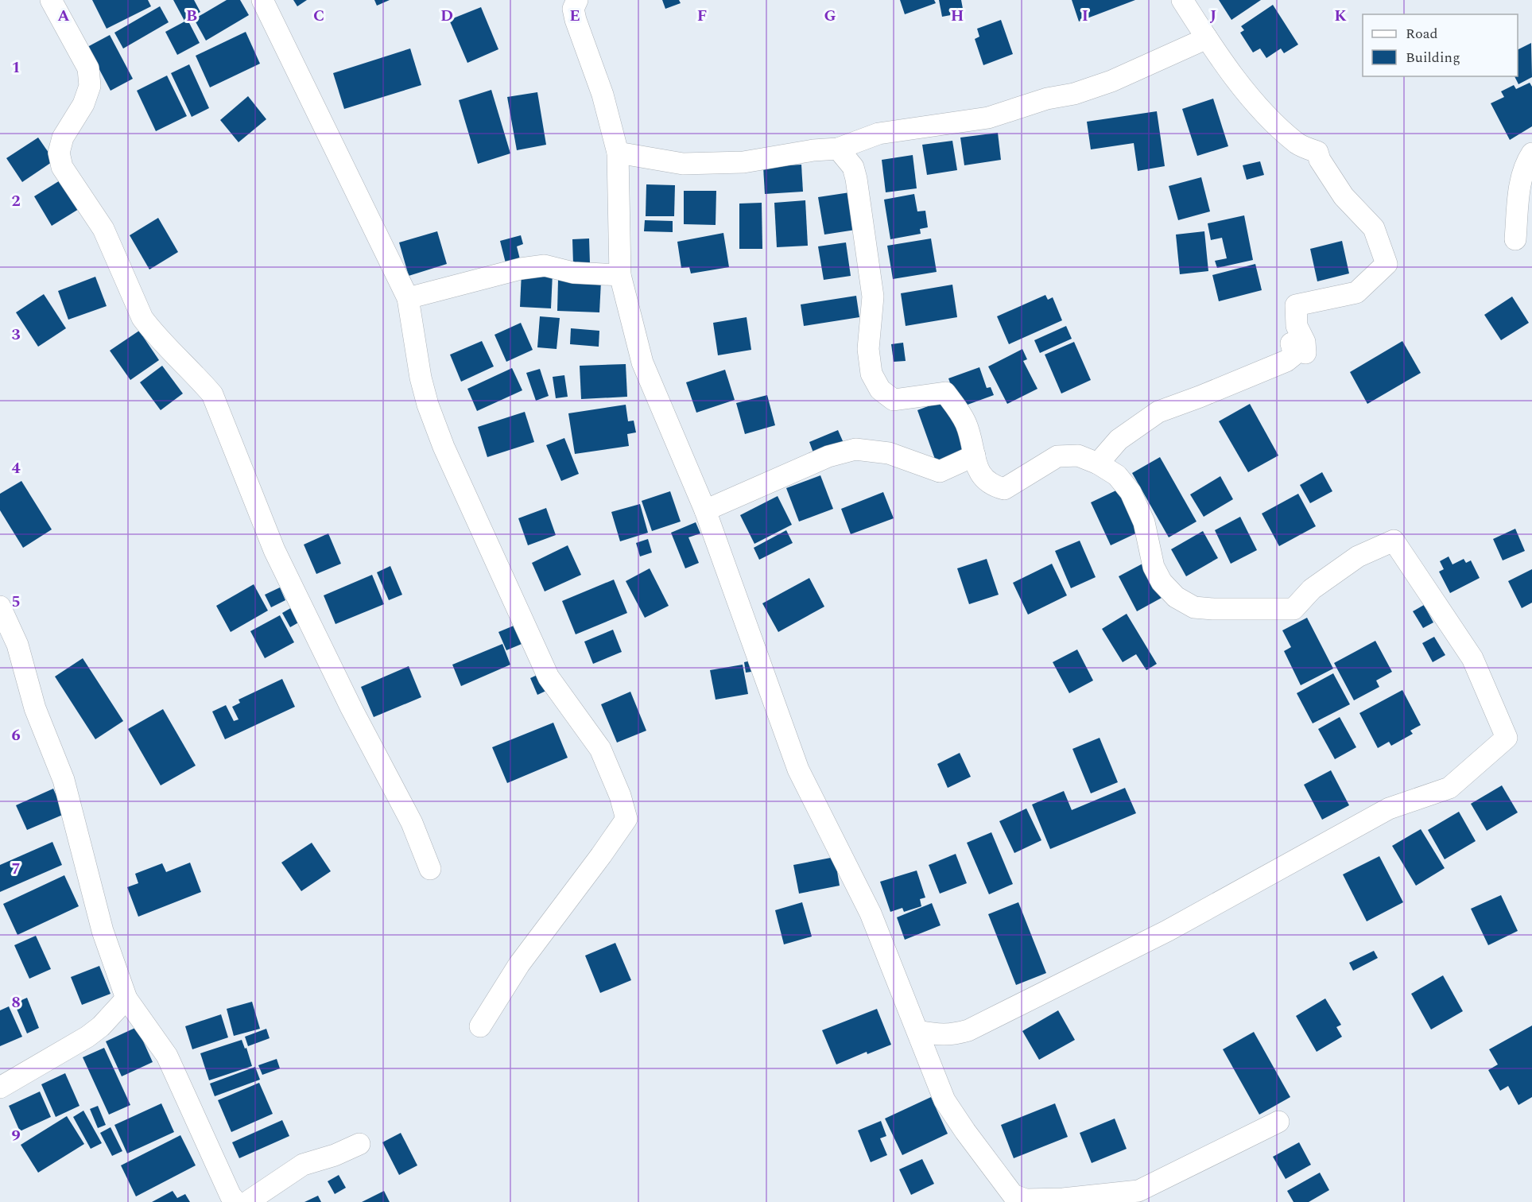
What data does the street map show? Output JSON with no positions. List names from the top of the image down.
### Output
{
  "legend": ["Road", "Building"],
  "grid": {
    "columns": [
      "A",
      "B",
      "C",
      "D",
      "E",
      "F",
      "G",
      "H",
      "I",
      "J",
      "K"
    ],
    "rows": [
      "1",
      "2",
      "3",
      "4",
      "5",
      "6",
      "7",
      "8",
      "9"
    ]
  }
}
